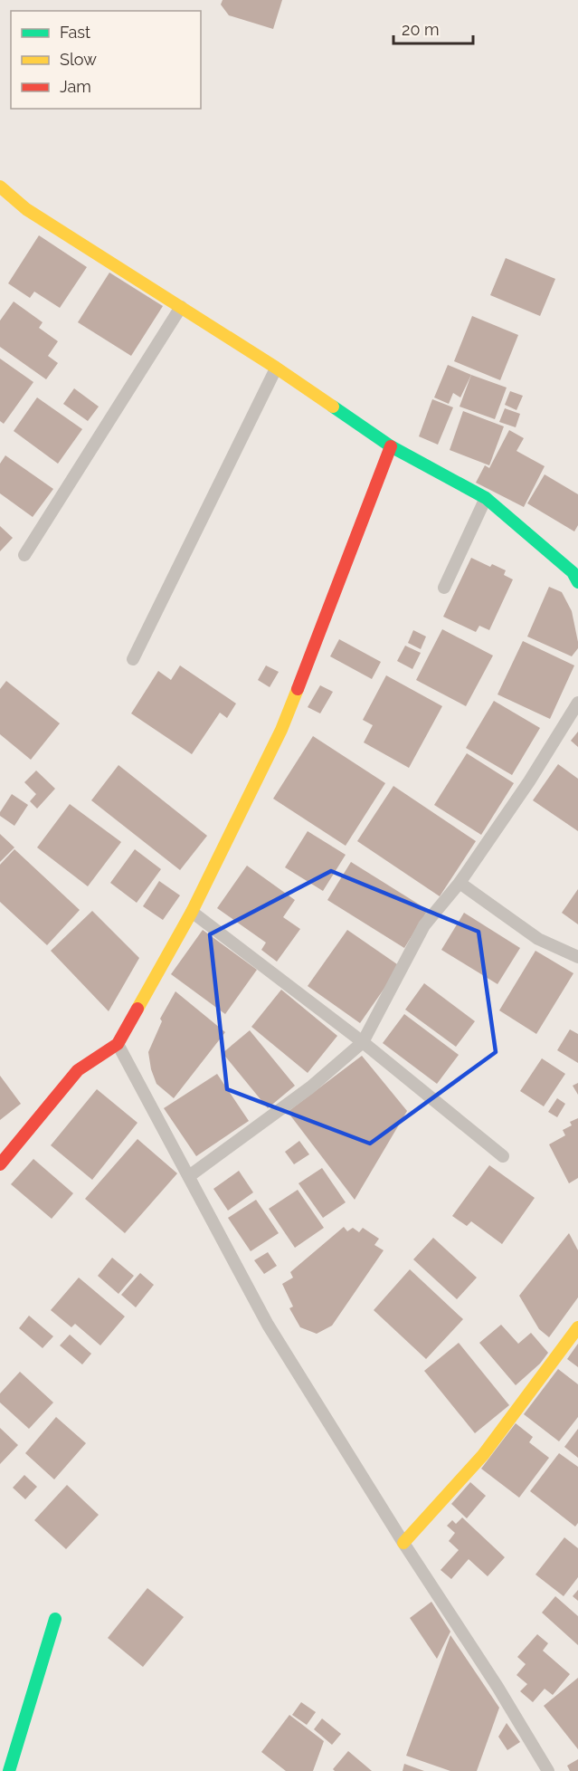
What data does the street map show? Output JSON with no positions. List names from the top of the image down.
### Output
{
  "legend": ["Fast", "Slow", "Jam"],
  "scale_bar": "20 m"
}
